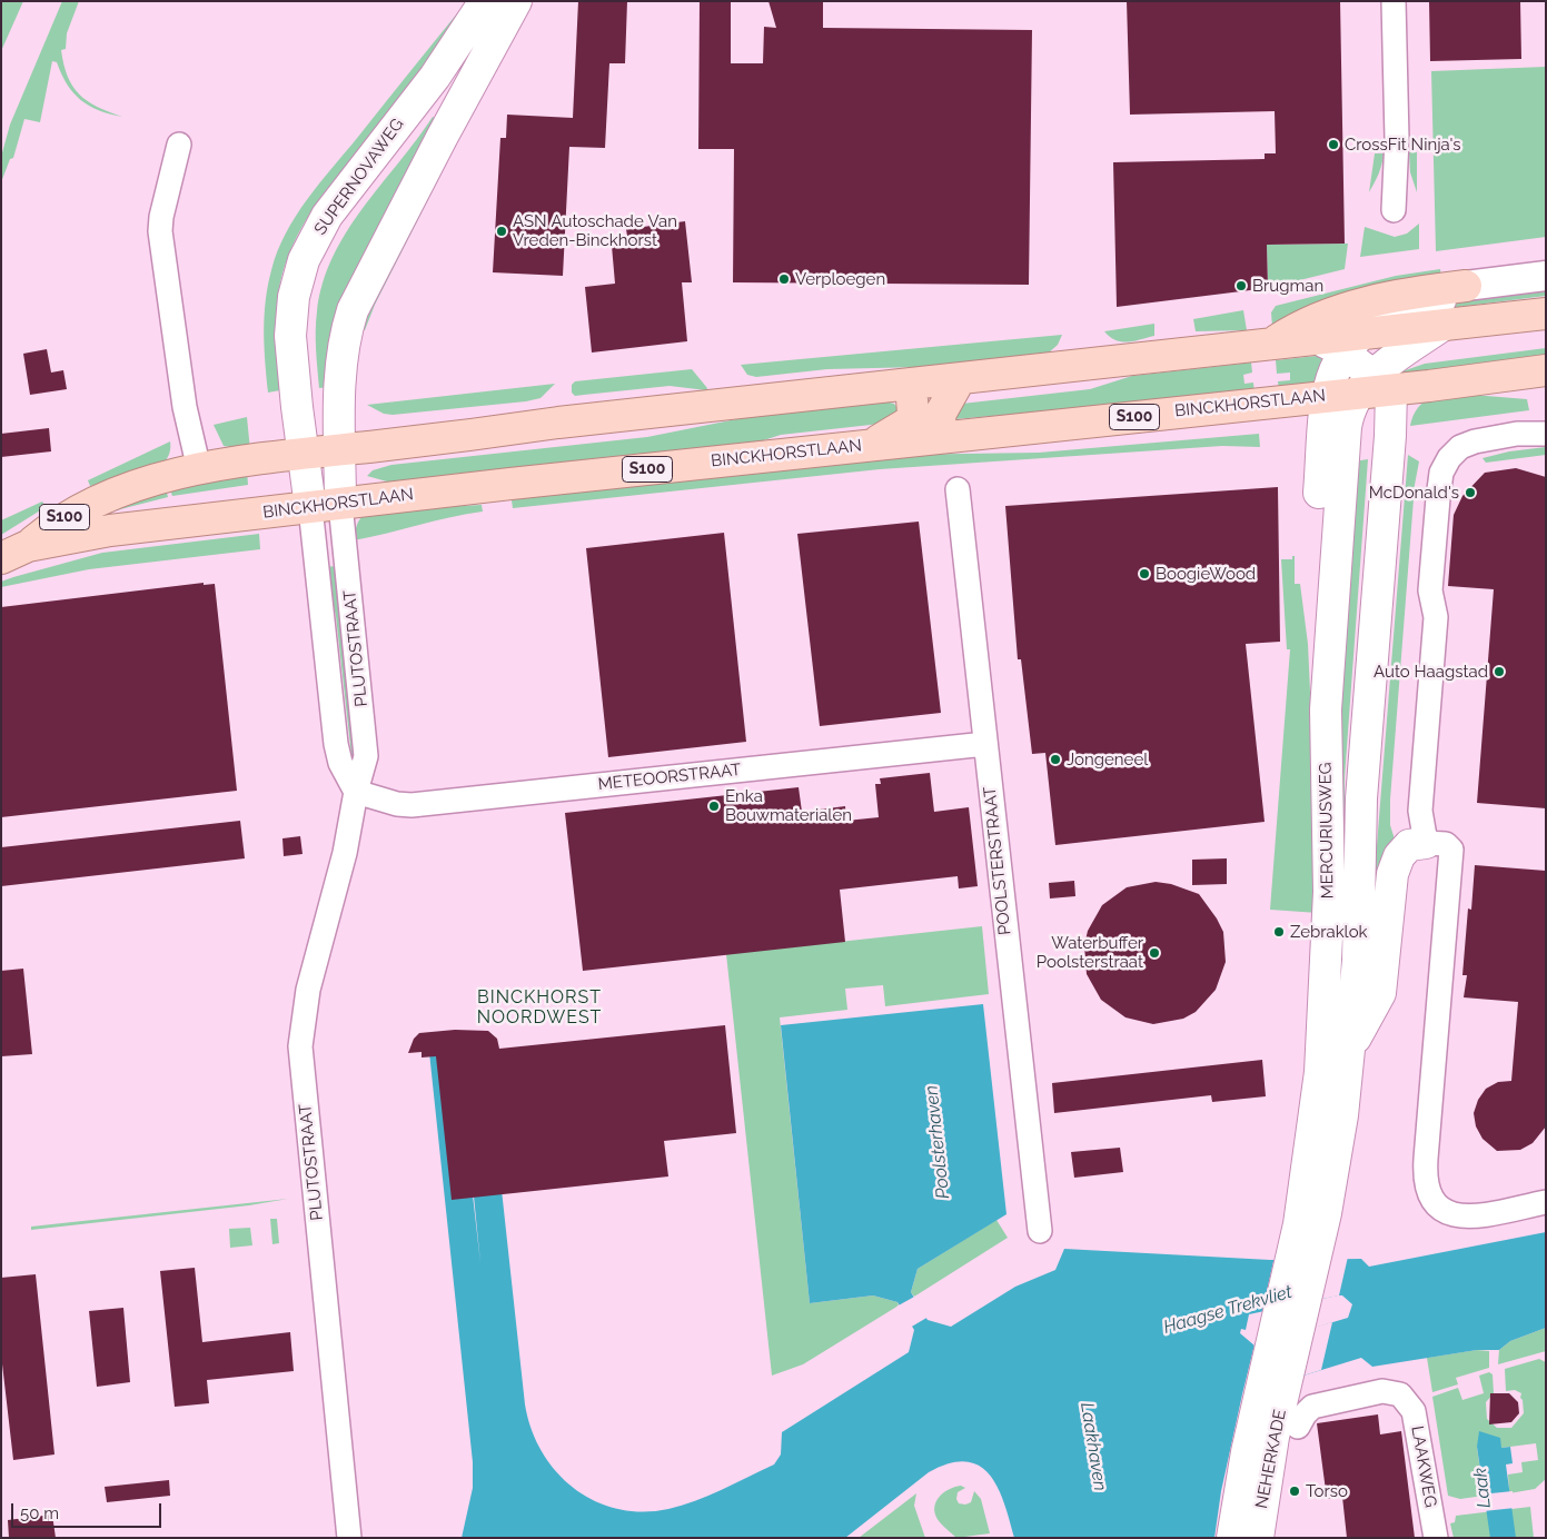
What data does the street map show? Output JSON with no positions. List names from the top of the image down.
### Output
{
  "streets": {
    "main road": [
      "SUPERNOVAWEG",
      "BINCKHORSTLAAN",
      "S100",
      "MERCURIUSWEG",
      "NEHERKADE"
    ],
    "street": [
      "PLUTOSTRAAT",
      "METEOORSTRAAT",
      "POOLSTERSTRAAT",
      "LAAKWEG"
    ]
  },
  "crossings": [
    ["SUPERNOVAWEG", "BINCKHORSTLAAN"],
    ["SUPERNOVAWEG", "PLUTOSTRAAT"],
    ["BINCKHORSTLAAN", "S100"],
    ["BINCKHORSTLAAN", "PLUTOSTRAAT"],
    ["BINCKHORSTLAAN", "MERCURIUSWEG"],
    ["S100", "MERCURIUSWEG"],
    ["PLUTOSTRAAT", "METEOORSTRAAT"],
    ["METEOORSTRAAT", "POOLSTERSTRAAT"],
    ["MERCURIUSWEG", "NEHERKADE"]
  ],
  "districts": ["BINCKHORST NOORDWEST"],
  "water": [
    "Poolsterhaven",
    "Haagse Trekvliet",
    "Laakhaven",
    "Laak"
  ],
  "places": [
    "CrossFit Ninja's",
    "ASN Autoschade Van Vreden-Binckhorst",
    "Verploegen",
    "Brugman",
    "McDonald's",
    "BoogieWood",
    "Auto Haagstad",
    "Jongeneel",
    "Enka Bouwmaterialen",
    "Zebraklok",
    "Waterbuffer Poolsterstraat",
    "Torso"
  ],
  "scale_bar": "50 m"
}
